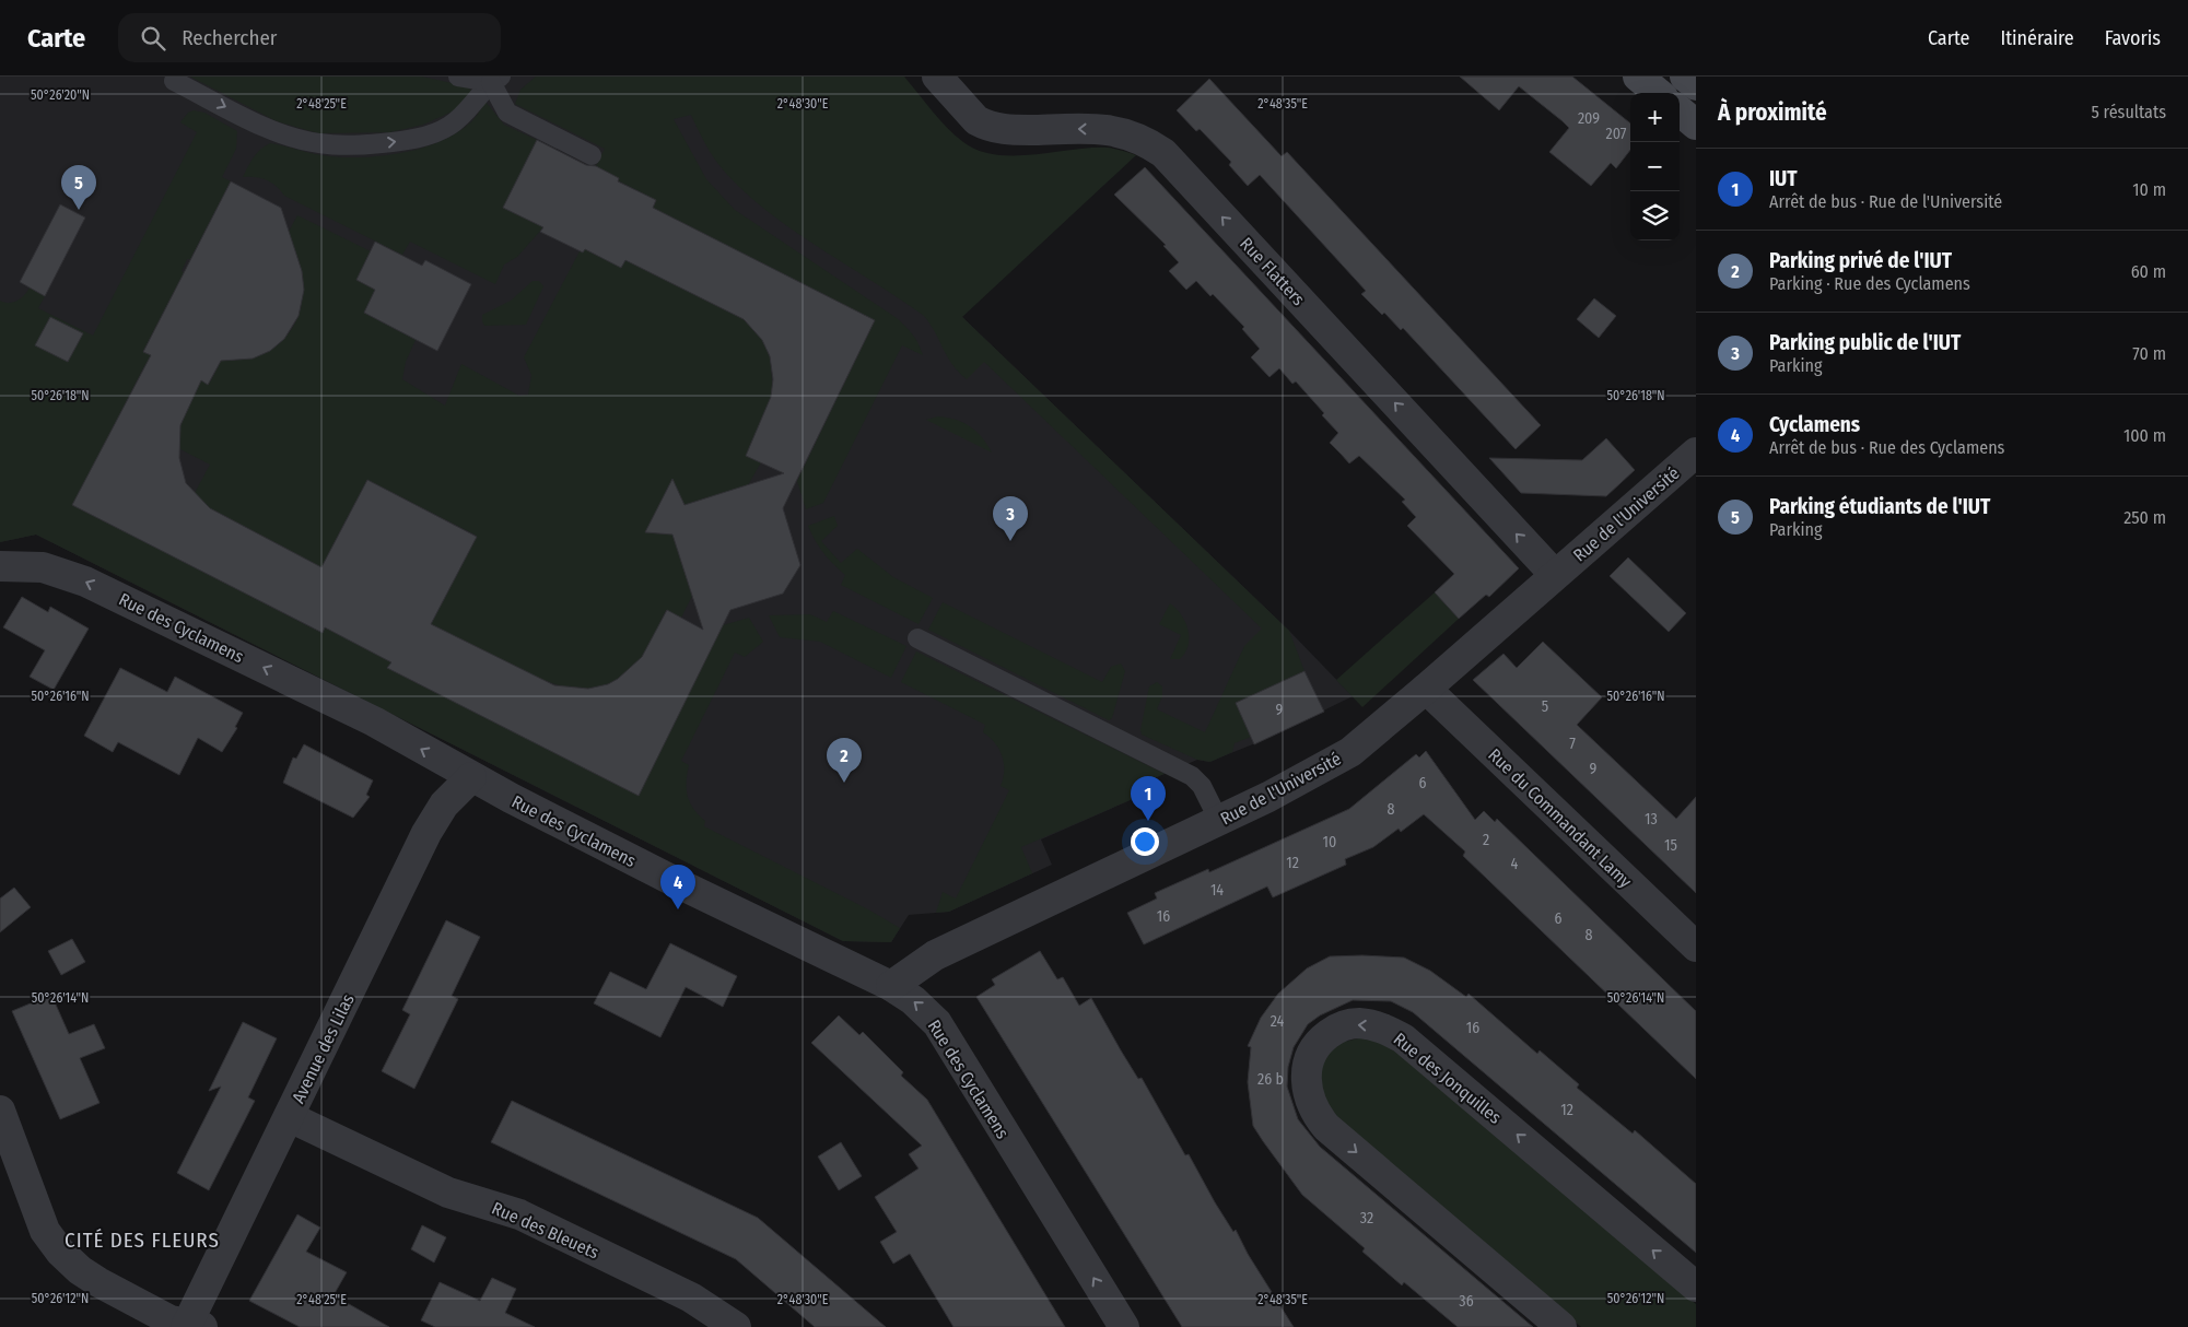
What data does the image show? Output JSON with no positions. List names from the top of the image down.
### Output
{
  "streets": {
    "street": [
      "Rue Flatters",
      "Rue de l'Université",
      "Rue des Cyclamens",
      "Rue du Commandant Lamy",
      "Avenue des Lilas",
      "Rue des Jonquilles",
      "Rue des Bleuets"
    ]
  },
  "crossings": [
    ["Rue Flatters", "Rue de l'Université"],
    ["Rue de l'Université", "Rue des Cyclamens"],
    ["Rue de l'Université", "Rue du Commandant Lamy"],
    ["Rue des Cyclamens", "Avenue des Lilas"],
    ["Avenue des Lilas", "Rue des Bleuets"]
  ],
  "one_way": ["Rue Flatters", "Rue des Cyclamens"],
  "districts": ["CITÉ DES FLEURS"],
  "house_numbers": [
    "209",
    "207",
    "5",
    "9",
    "7",
    "9",
    "6",
    "8",
    "13",
    "2",
    "10",
    "15",
    "12",
    "4",
    "14",
    "16",
    "6",
    "8",
    "24",
    "16",
    "26 b",
    "12",
    "32",
    "36"
  ],
  "page": {
    "header": "Carte",
    "search": "Rechercher",
    "nav": ["Carte", "Itinéraire", "Favoris"],
    "heading": ["À proximité", "5 résultats"],
    "map_buttons": ["+", "−"],
    "list": [
      {
        "mark": "1",
        "name": "IUT",
        "note": "Arrêt de bus · Rue de l'Université",
        "value": "10 m"
      },
      {
        "mark": "2",
        "name": "Parking privé de l'IUT",
        "note": "Parking · Rue des Cyclamens",
        "value": "60 m"
      },
      {
        "mark": "3",
        "name": "Parking public de l'IUT",
        "note": "Parking",
        "value": "70 m"
      },
      {
        "mark": "4",
        "name": "Cyclamens",
        "note": "Arrêt de bus · Rue des Cyclamens",
        "value": "100 m"
      },
      {
        "mark": "5",
        "name": "Parking étudiants de l'IUT",
        "note": "Parking",
        "value": "250 m"
      }
    ],
    "pins": [
      "5",
      "3",
      "2",
      "1",
      "4"
    ]
  },
  "coordinates": [
    "50°26'20\"N",
    "2°48'25\"E",
    "2°48'30\"E",
    "2°48'35\"E",
    "50°26'18\"N",
    "50°26'16\"N",
    "50°26'14\"N",
    "50°26'12\"N"
  ]
}
